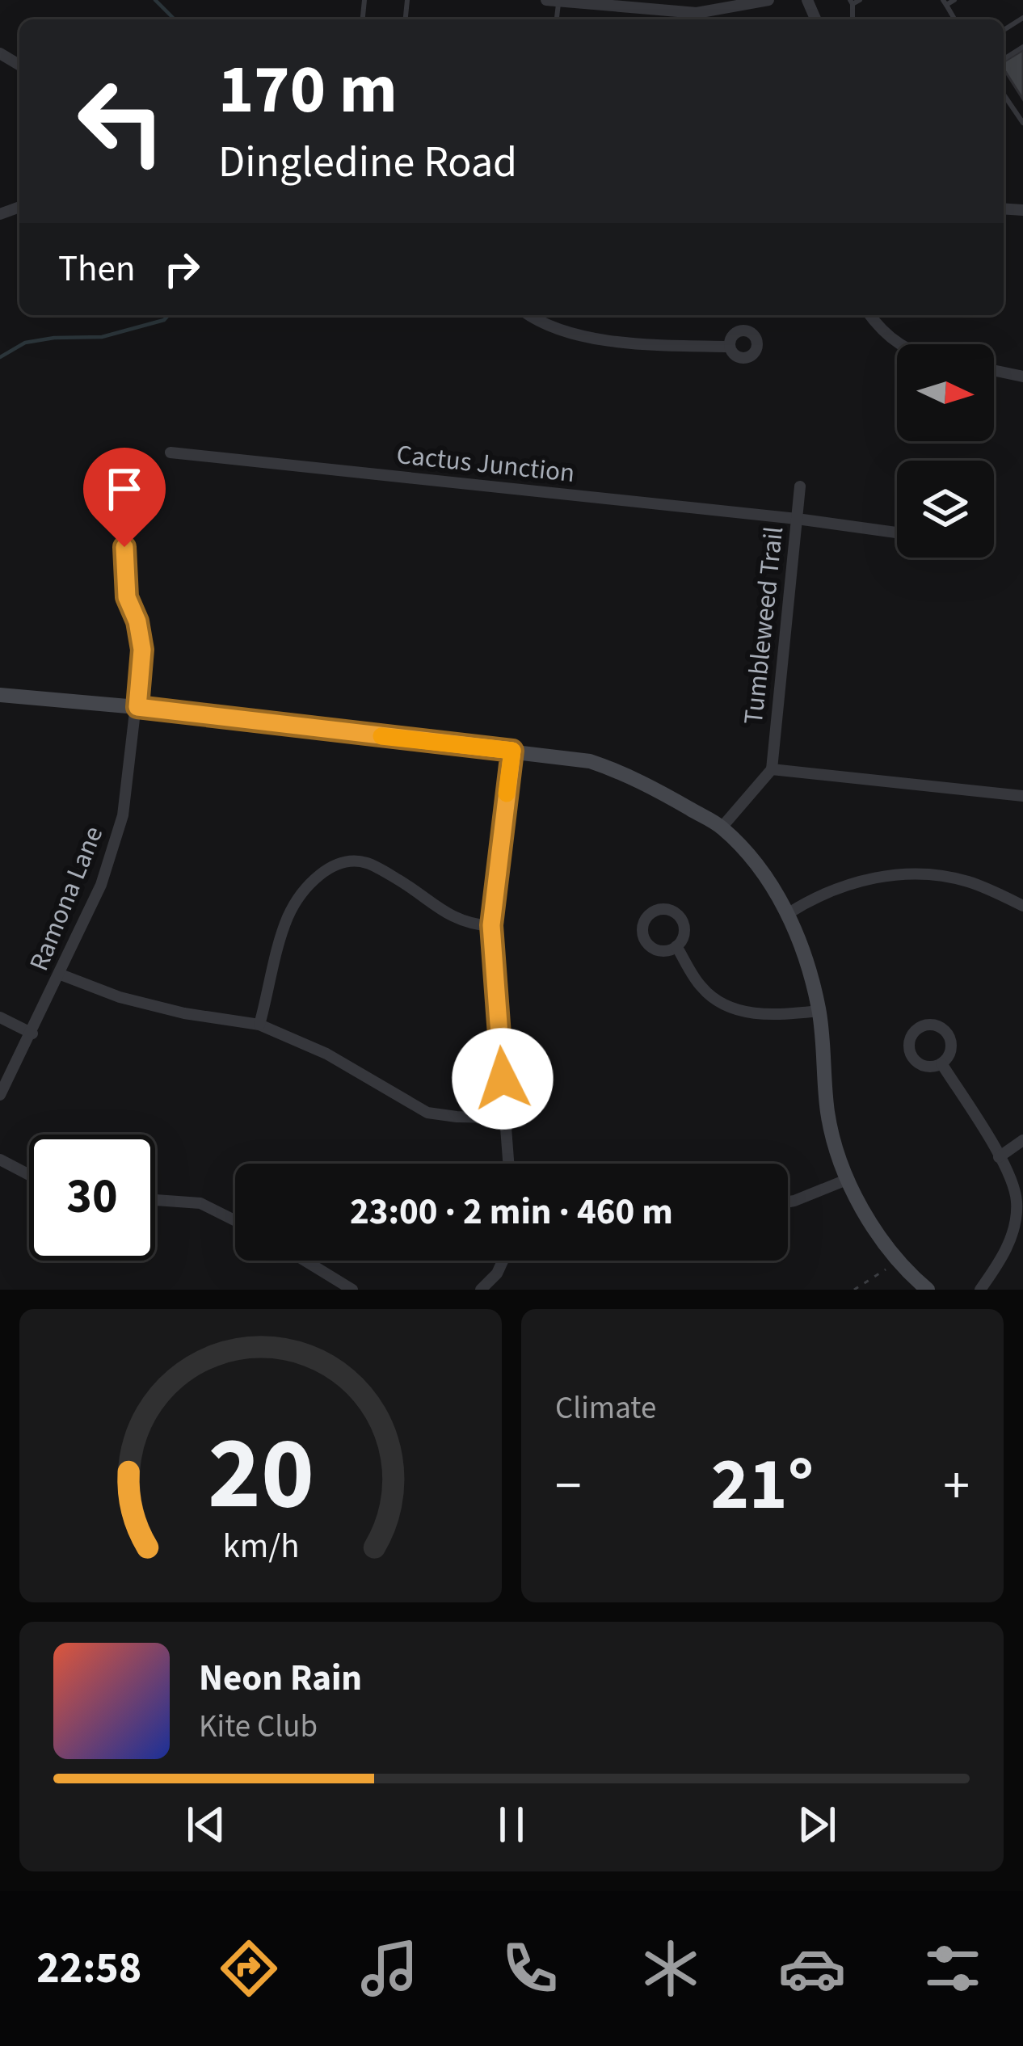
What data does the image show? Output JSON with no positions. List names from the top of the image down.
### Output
{
  "streets": {
    "street": ["Cactus Junction", "Tumbleweed Trail", "Ramona Lane"]
  },
  "crossings": [
    ["Cactus Junction", "Tumbleweed Trail"]
  ],
  "north": "right",
  "page": {
    "turn": ["170 m", "Dingledine Road"],
    "then": "Then",
    "limit": "30",
    "trip": "23:00 · 2 min · 460 m",
    "tile": "Climate",
    "heat": ["−", "21°", "+"],
    "song": ["Neon Rain", "Kite Club"],
    "tabs": "22:58",
    "gauge": ["20", "km/h"]
  }
}
